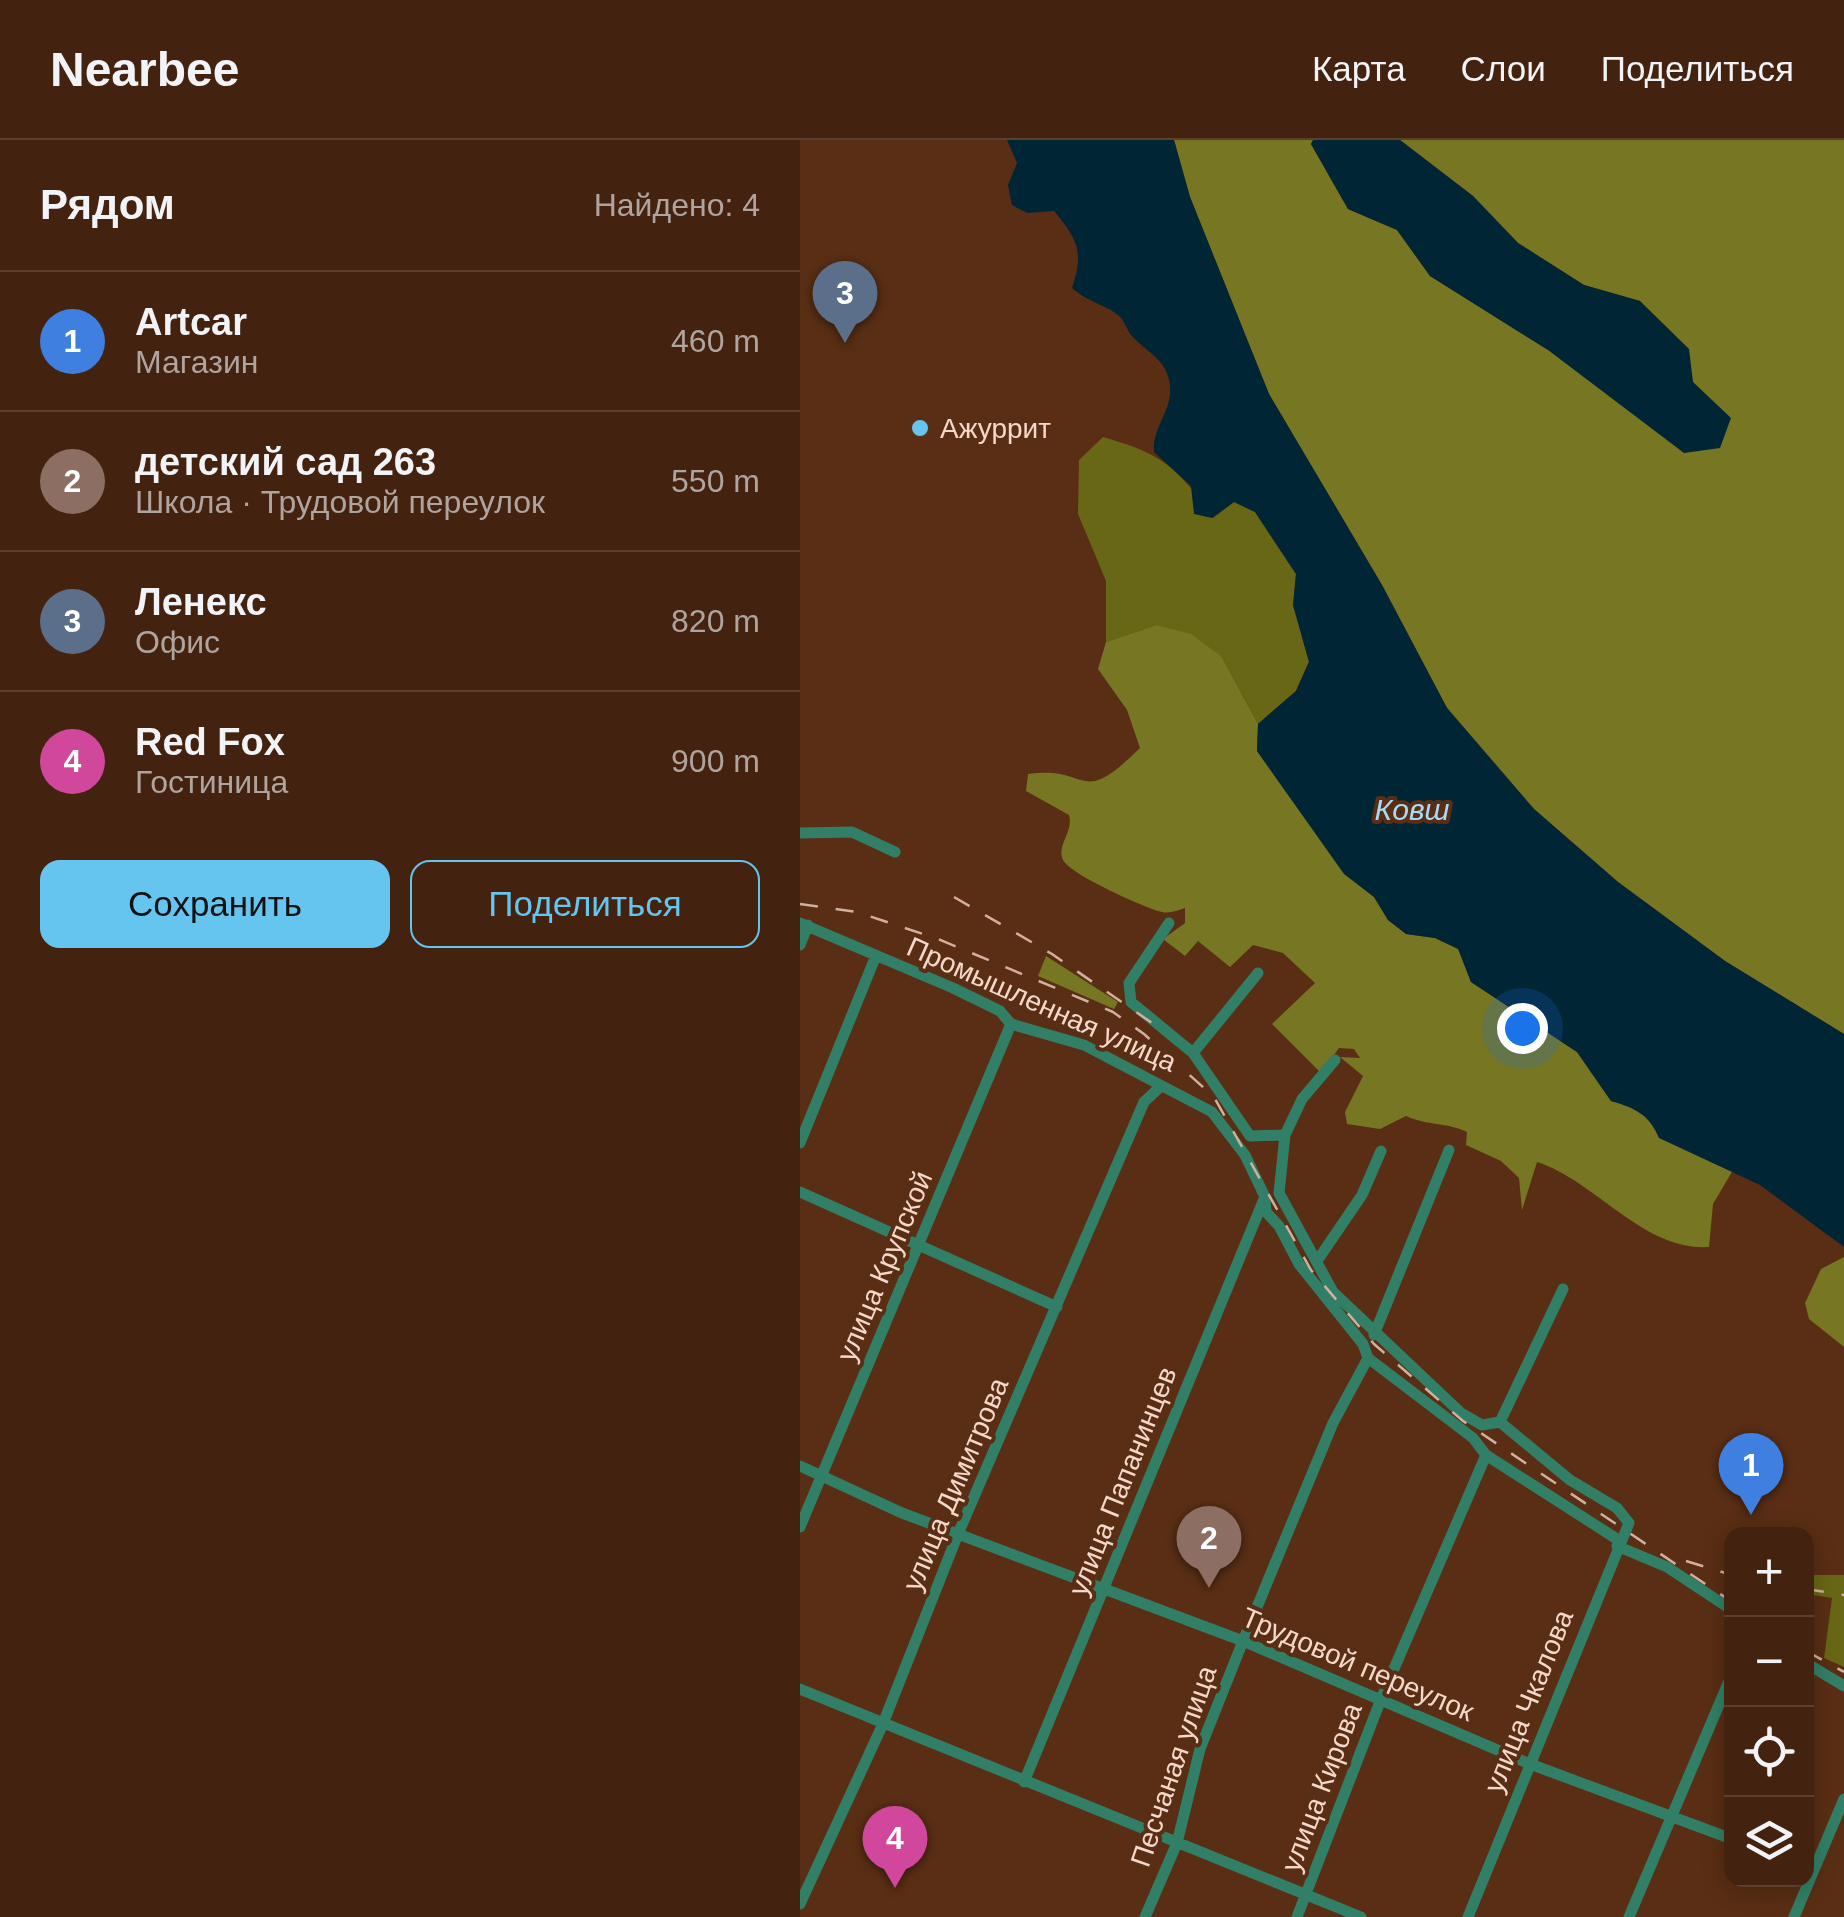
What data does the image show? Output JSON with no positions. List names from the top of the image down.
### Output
{
  "streets": {
    "street": [
      "Промышленная улица",
      "улица Крупской",
      "улица Папанинцев",
      "улица Димитрова",
      "Трудовой переулок",
      "улица Чкалова",
      "Песчаная улица",
      "улица Кирова"
    ]
  },
  "crossings": [
    ["Промышленная улица", "улица Крупской"],
    ["Промышленная улица", "улица Папанинцев"],
    ["Промышленная улица", "улица Димитрова"],
    ["Промышленная улица", "улица Чкалова"],
    ["Промышленная улица", "Песчаная улица"],
    ["Промышленная улица", "улица Кирова"],
    ["улица Крупской", "Трудовой переулок"],
    ["улица Папанинцев", "Трудовой переулок"],
    ["улица Димитрова", "Трудовой переулок"],
    ["Трудовой переулок", "улица Чкалова"],
    ["Трудовой переулок", "Песчаная улица"],
    ["Трудовой переулок", "улица Кирова"]
  ],
  "water": ["Ковш"],
  "places": ["Ажуррит"],
  "page": {
    "header": "Nearbee",
    "nav": ["Карта", "Слои", "Поделиться"],
    "heading": ["Рядом", "Найдено: 4"],
    "pins": [
      "3",
      "1",
      "2",
      "4"
    ],
    "list": [
      {
        "mark": "1",
        "name": "Artcar",
        "note": "Магазин",
        "value": "460 m"
      },
      {
        "mark": "2",
        "name": "детский сад 263",
        "note": "Школа · Трудовой переулок",
        "value": "550 m"
      },
      {
        "mark": "3",
        "name": "Ленекс",
        "note": "Офис",
        "value": "820 m"
      },
      {
        "mark": "4",
        "name": "Red Fox",
        "note": "Гостиница",
        "value": "900 m"
      }
    ],
    "buttons": ["Сохранить", "Поделиться"],
    "map_buttons": ["+", "−"]
  }
}
